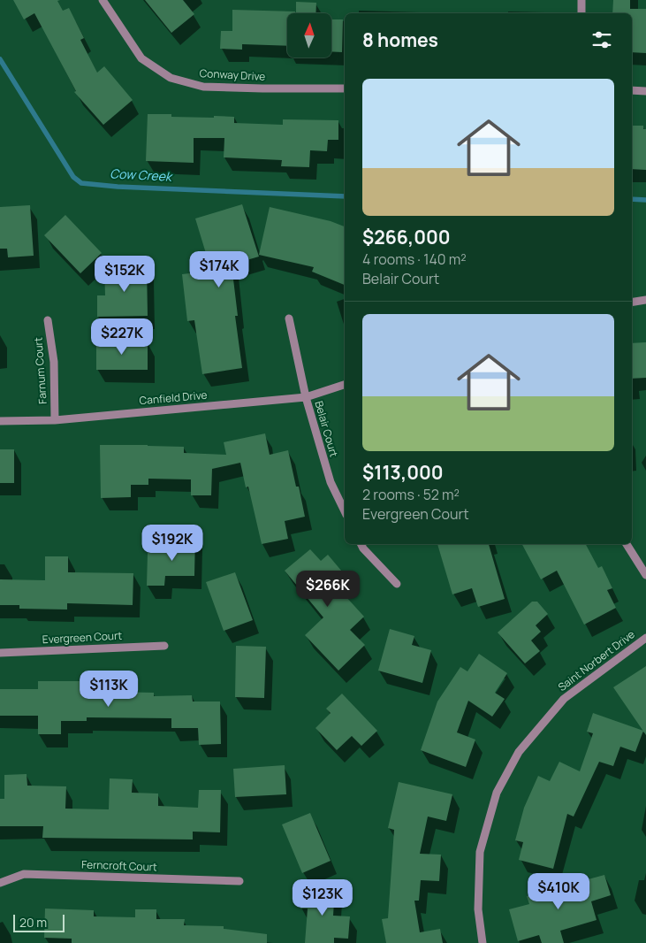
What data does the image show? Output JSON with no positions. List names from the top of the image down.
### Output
{
  "streets": {
    "street": [
      "Conway Drive",
      "Farnum Court",
      "Canfield Drive",
      "Belair Court",
      "Evergreen Court",
      "Saint Norbert Drive",
      "Ferncroft Court"
    ]
  },
  "crossings": [
    ["Farnum Court", "Canfield Drive"],
    ["Canfield Drive", "Belair Court"]
  ],
  "water": ["Cow Creek"],
  "scale_bar": "20 m",
  "north": "top",
  "page": {
    "heading": "8 homes",
    "list": [
      {
        "name": "$266,000",
        "note": "4 rooms · 140 m² · Belair Court"
      },
      {
        "name": "$113,000",
        "note": "2 rooms · 52 m² · Evergreen Court"
      }
    ],
    "price": [
      "$174K",
      "$152K",
      "$227K",
      "$192K",
      "$266K",
      "$113K",
      "$410K",
      "$123K"
    ],
    "scale": "20 m"
  }
}
